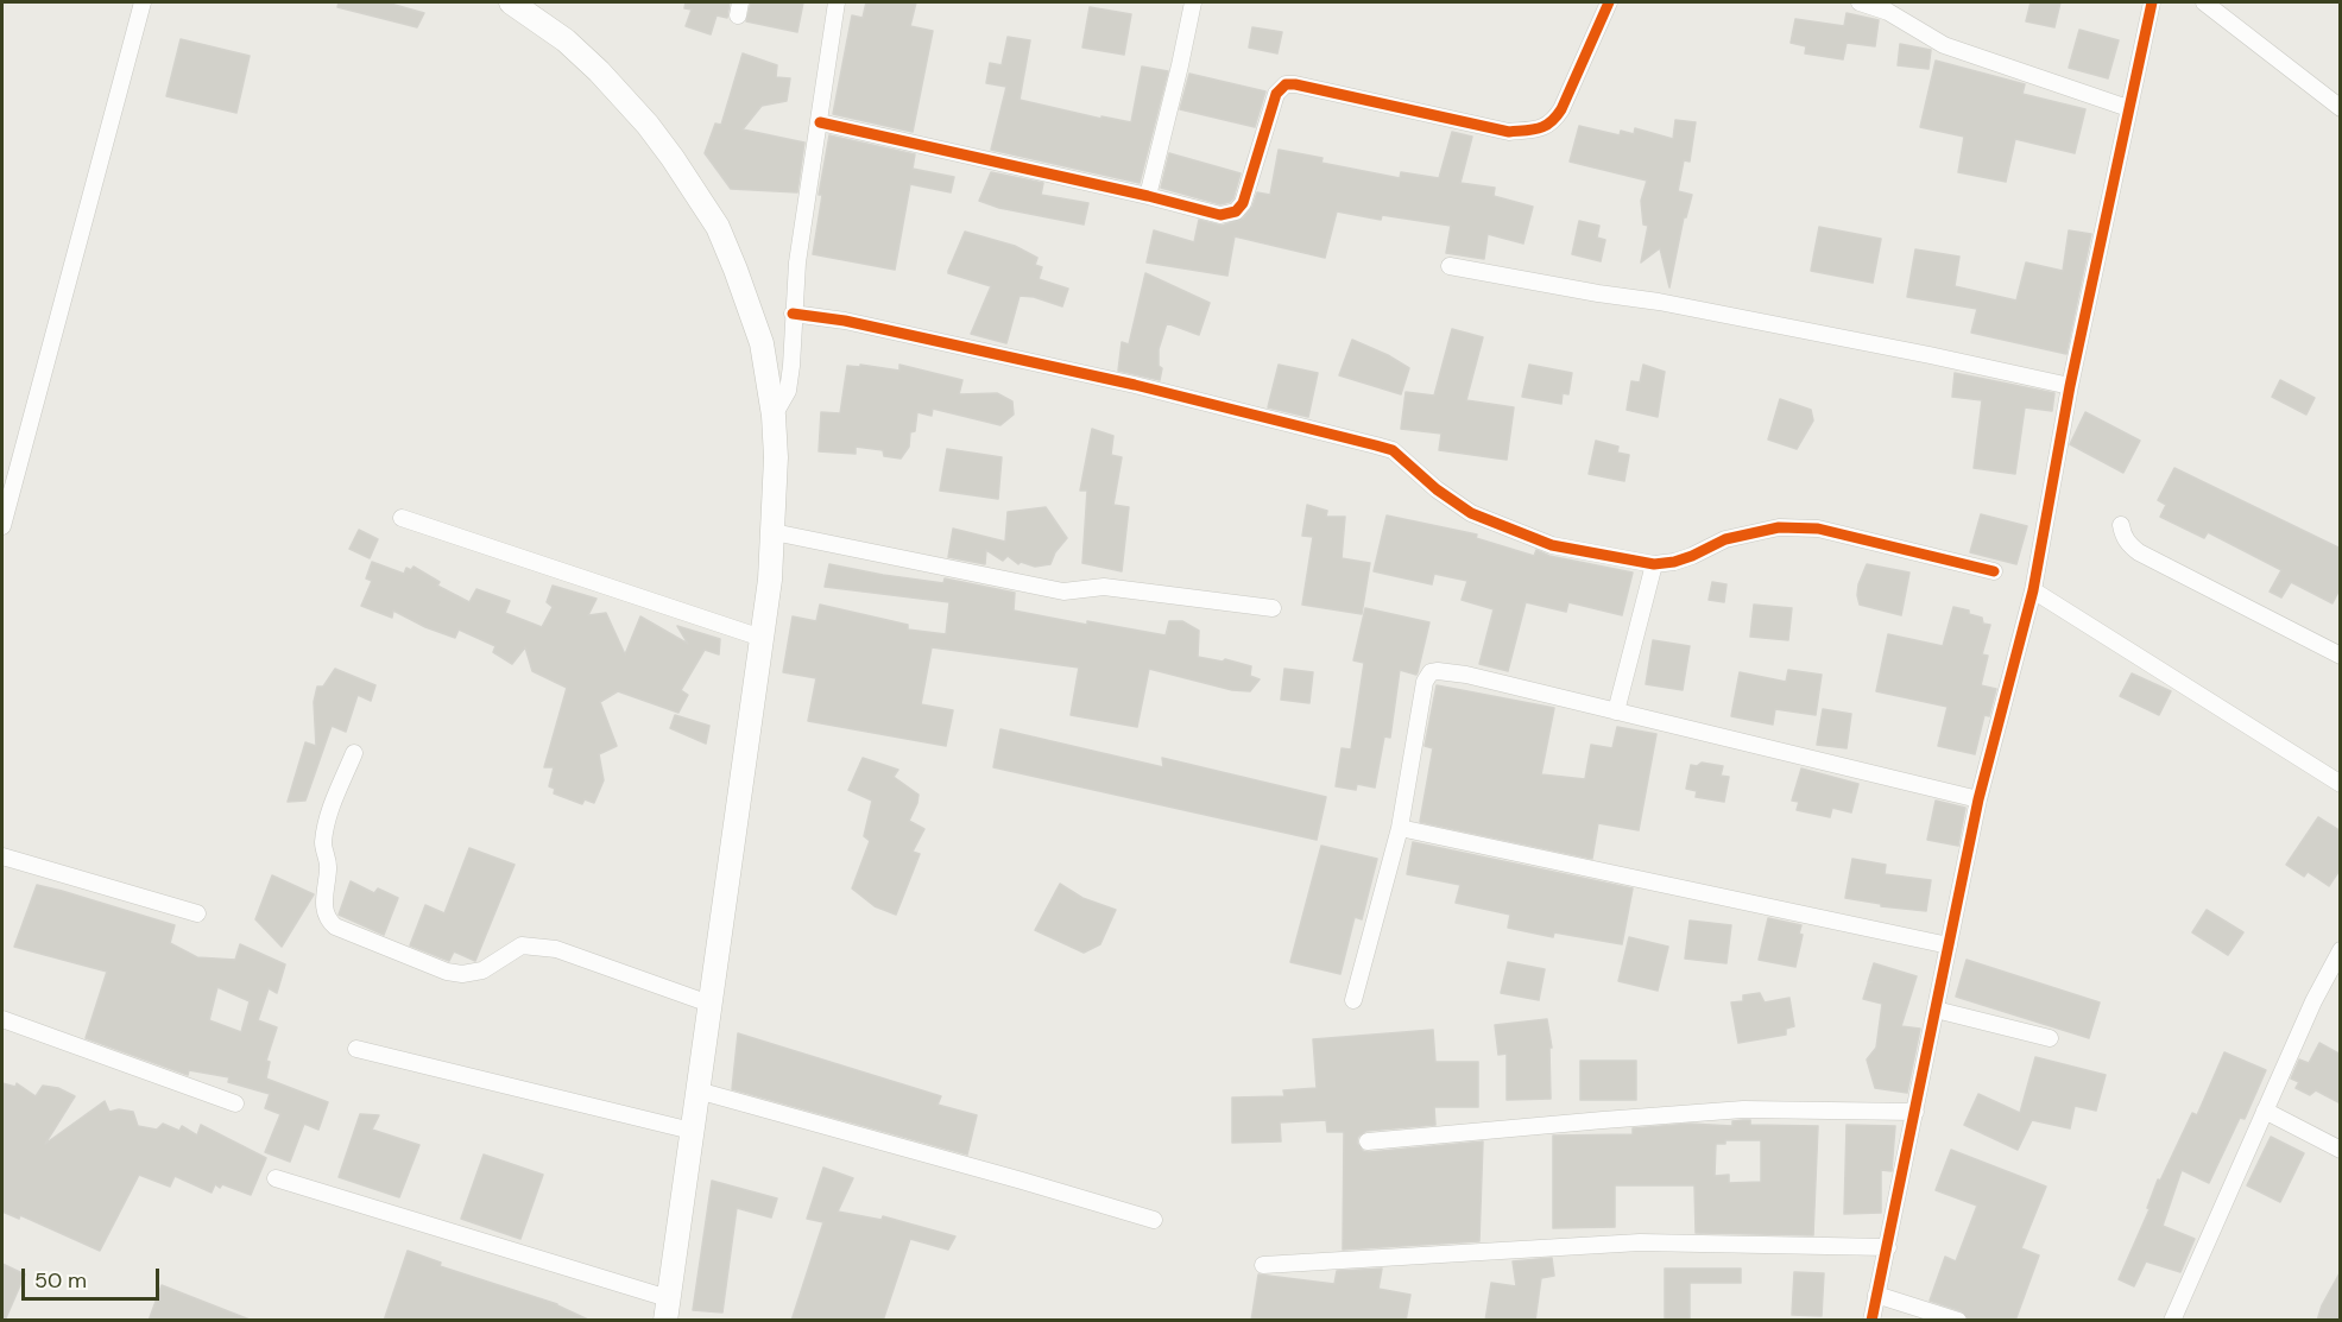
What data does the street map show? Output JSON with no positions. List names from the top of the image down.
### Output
{
  "scale_bar": "50 m"
}
